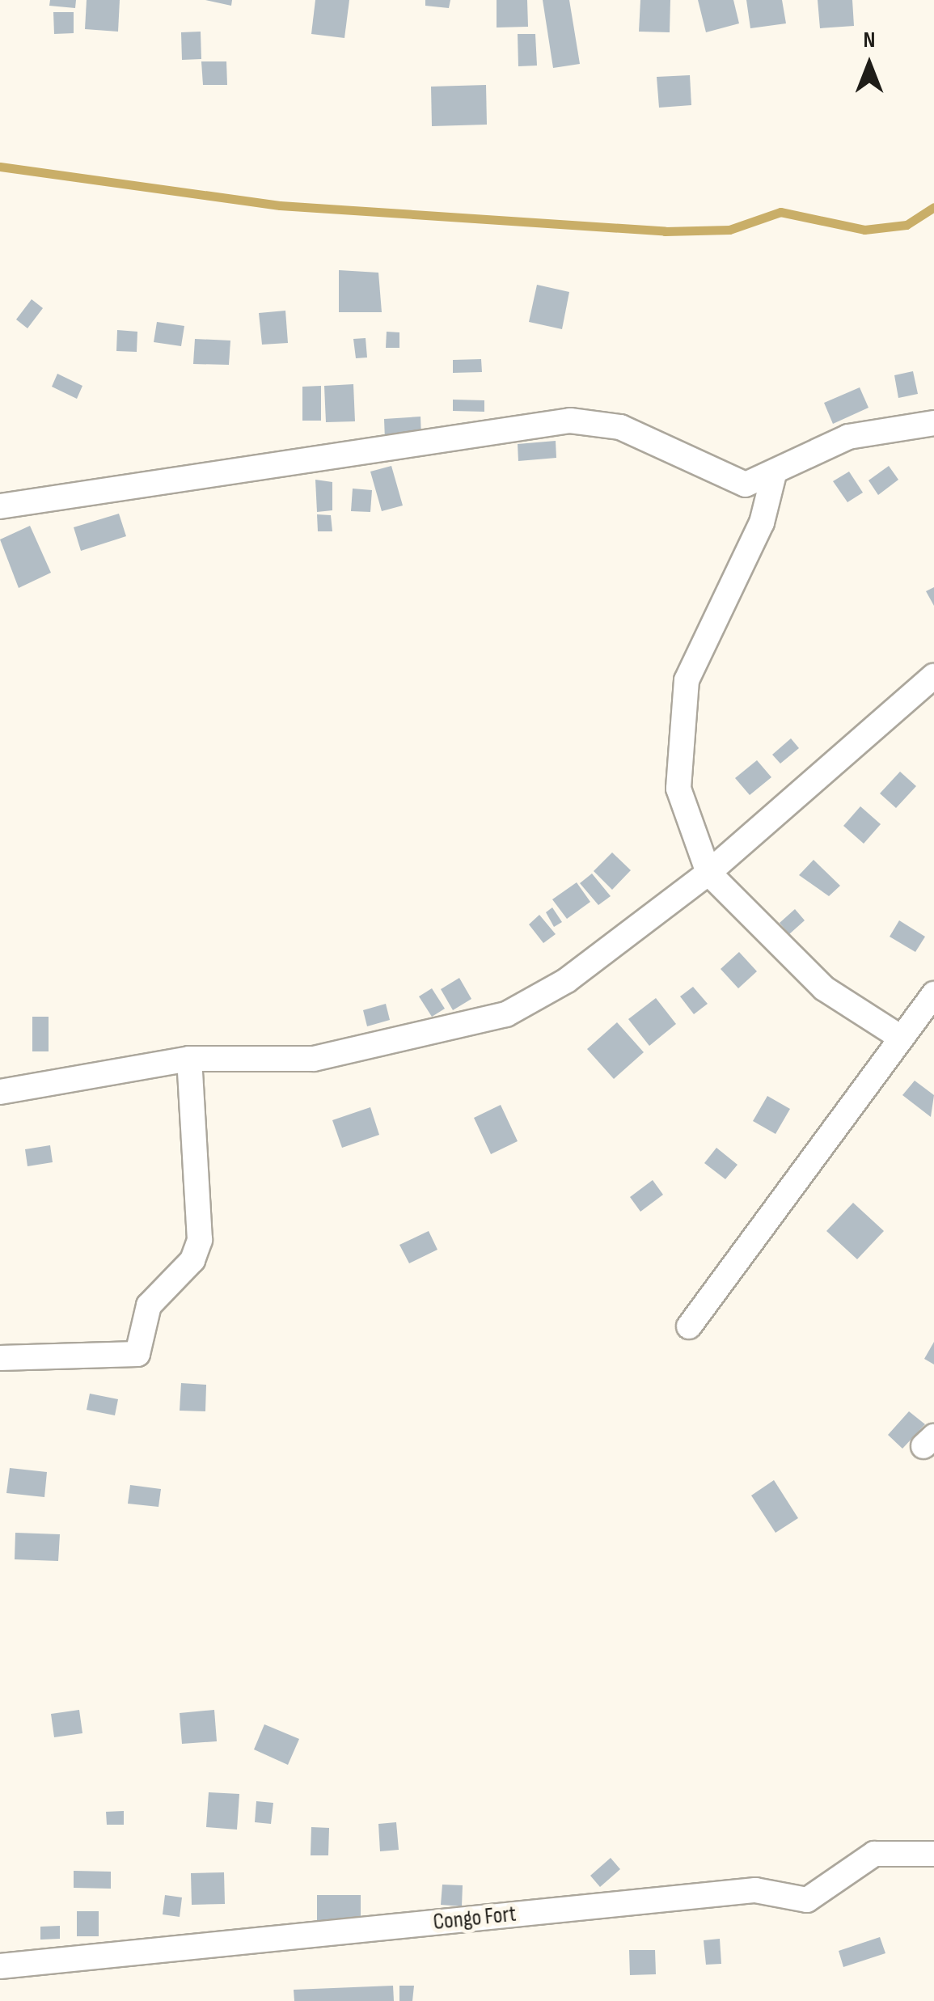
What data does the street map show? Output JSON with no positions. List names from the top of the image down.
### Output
{
  "streets": {
    "street": ["Congo Fort"]
  },
  "north": "top"
}
